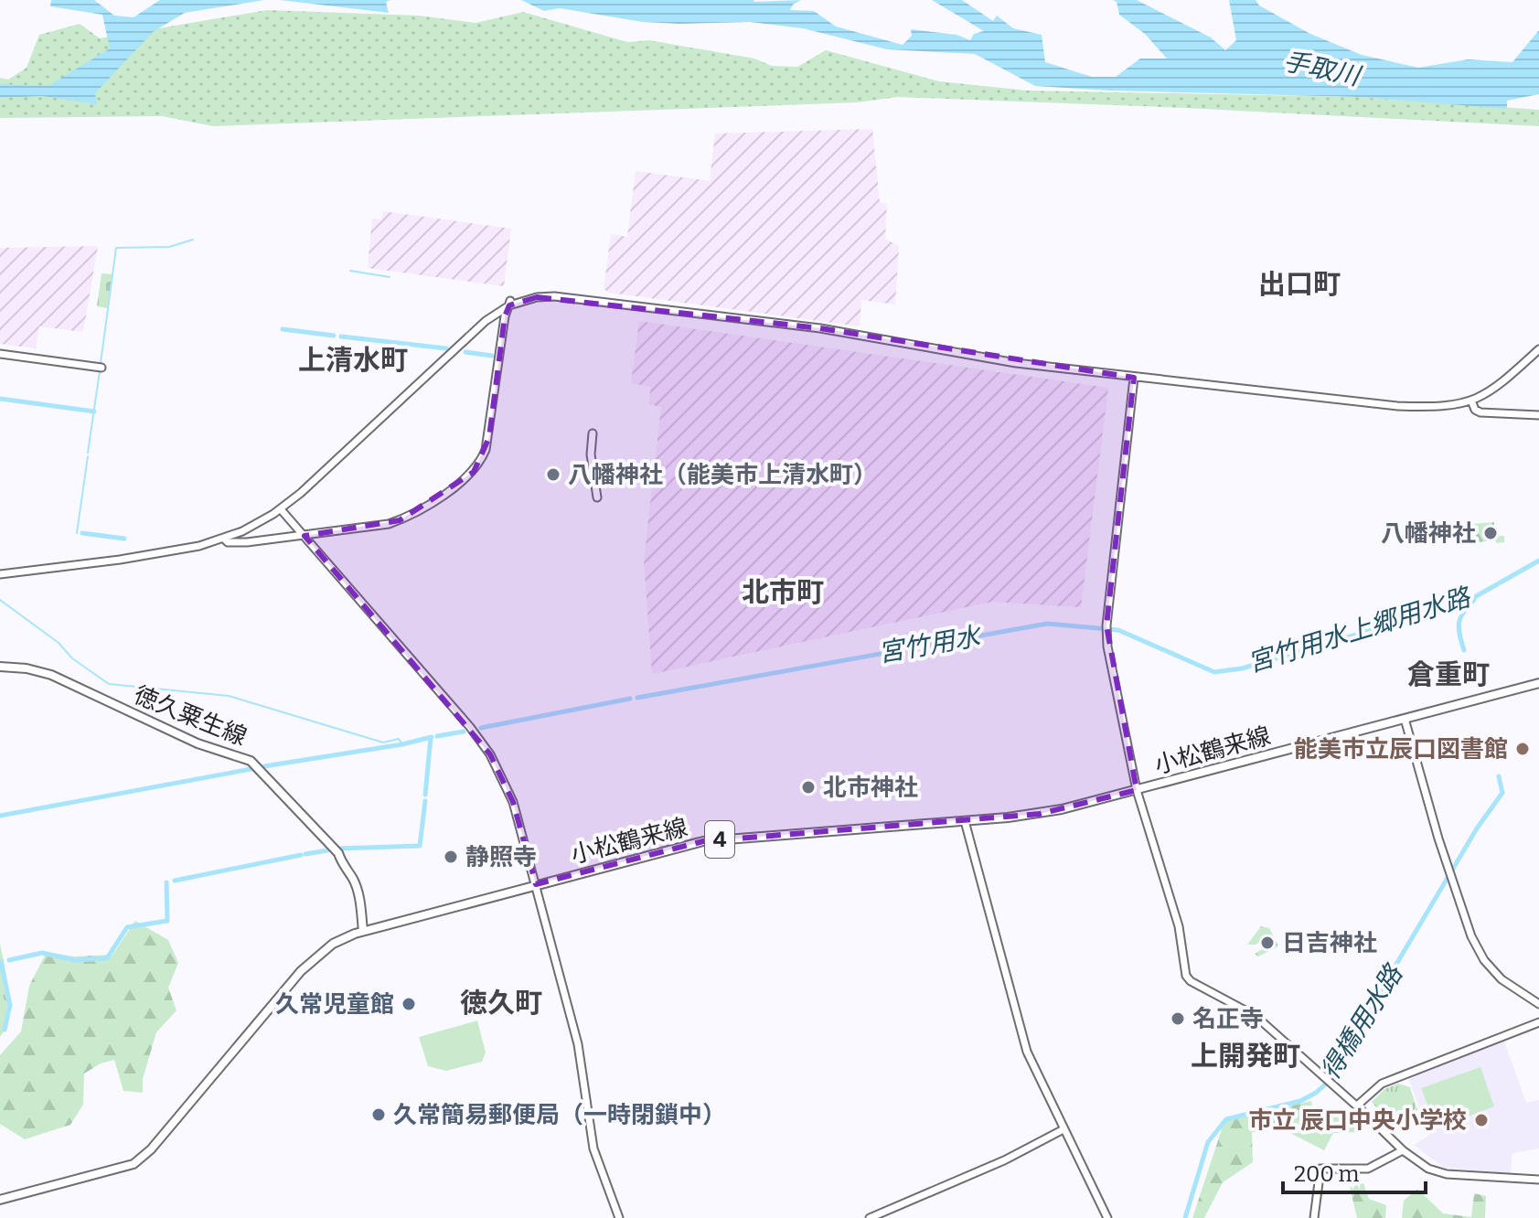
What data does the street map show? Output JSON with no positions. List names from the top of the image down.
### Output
{
  "streets": {
    "main road": ["徳久粟生線", "小松鶴来線", "4"]
  },
  "crossings": [
    ["徳久粟生線", "小松鶴来線"]
  ],
  "districts": [
    "出口町",
    "上清水町",
    "北市町",
    "倉重町",
    "徳久町",
    "上開発町"
  ],
  "water": [
    "手取川",
    "宮竹用水上郷用水路",
    "宮竹用水",
    "得橋用水路"
  ],
  "places": [
    "八幡神社（能美市上清水町）",
    "八幡神社",
    "能美市立辰口図書館",
    "北市神社",
    "静照寺",
    "日吉神社",
    "久常児童館",
    "名正寺",
    "久常簡易郵便局（一時閉鎖中）",
    "市立 辰口中央小学校"
  ],
  "scale_bar": "200 m"
}
